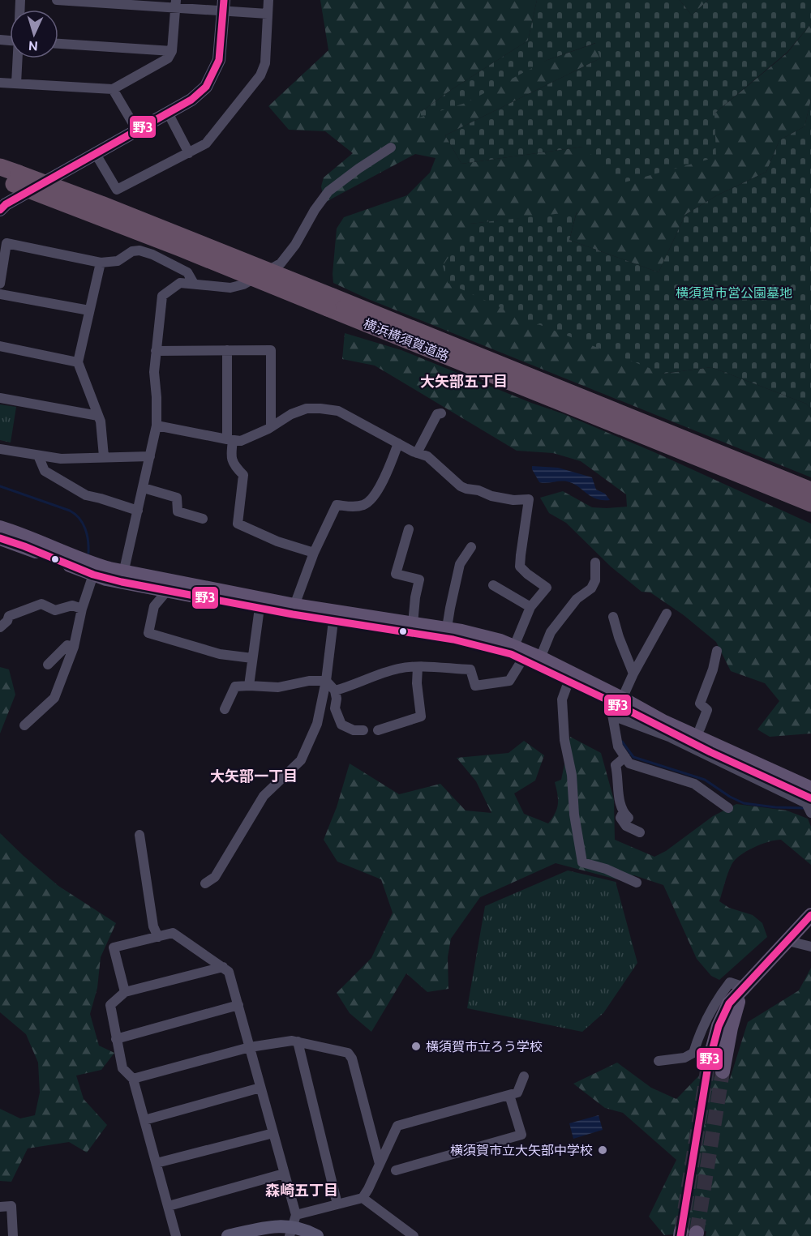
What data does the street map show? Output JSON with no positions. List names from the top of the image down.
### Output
{
  "streets": {
    "highway": ["横浜横須賀道路"]
  },
  "districts": ["大矢部五丁目", "大矢部一丁目", "森崎五丁目"],
  "parks": ["横須賀市営公園墓地"],
  "places": ["横須賀市立ろう学校", "横須賀市立大矢部中学校"],
  "lines": ["transit line 野3"],
  "north": "bottom"
}
